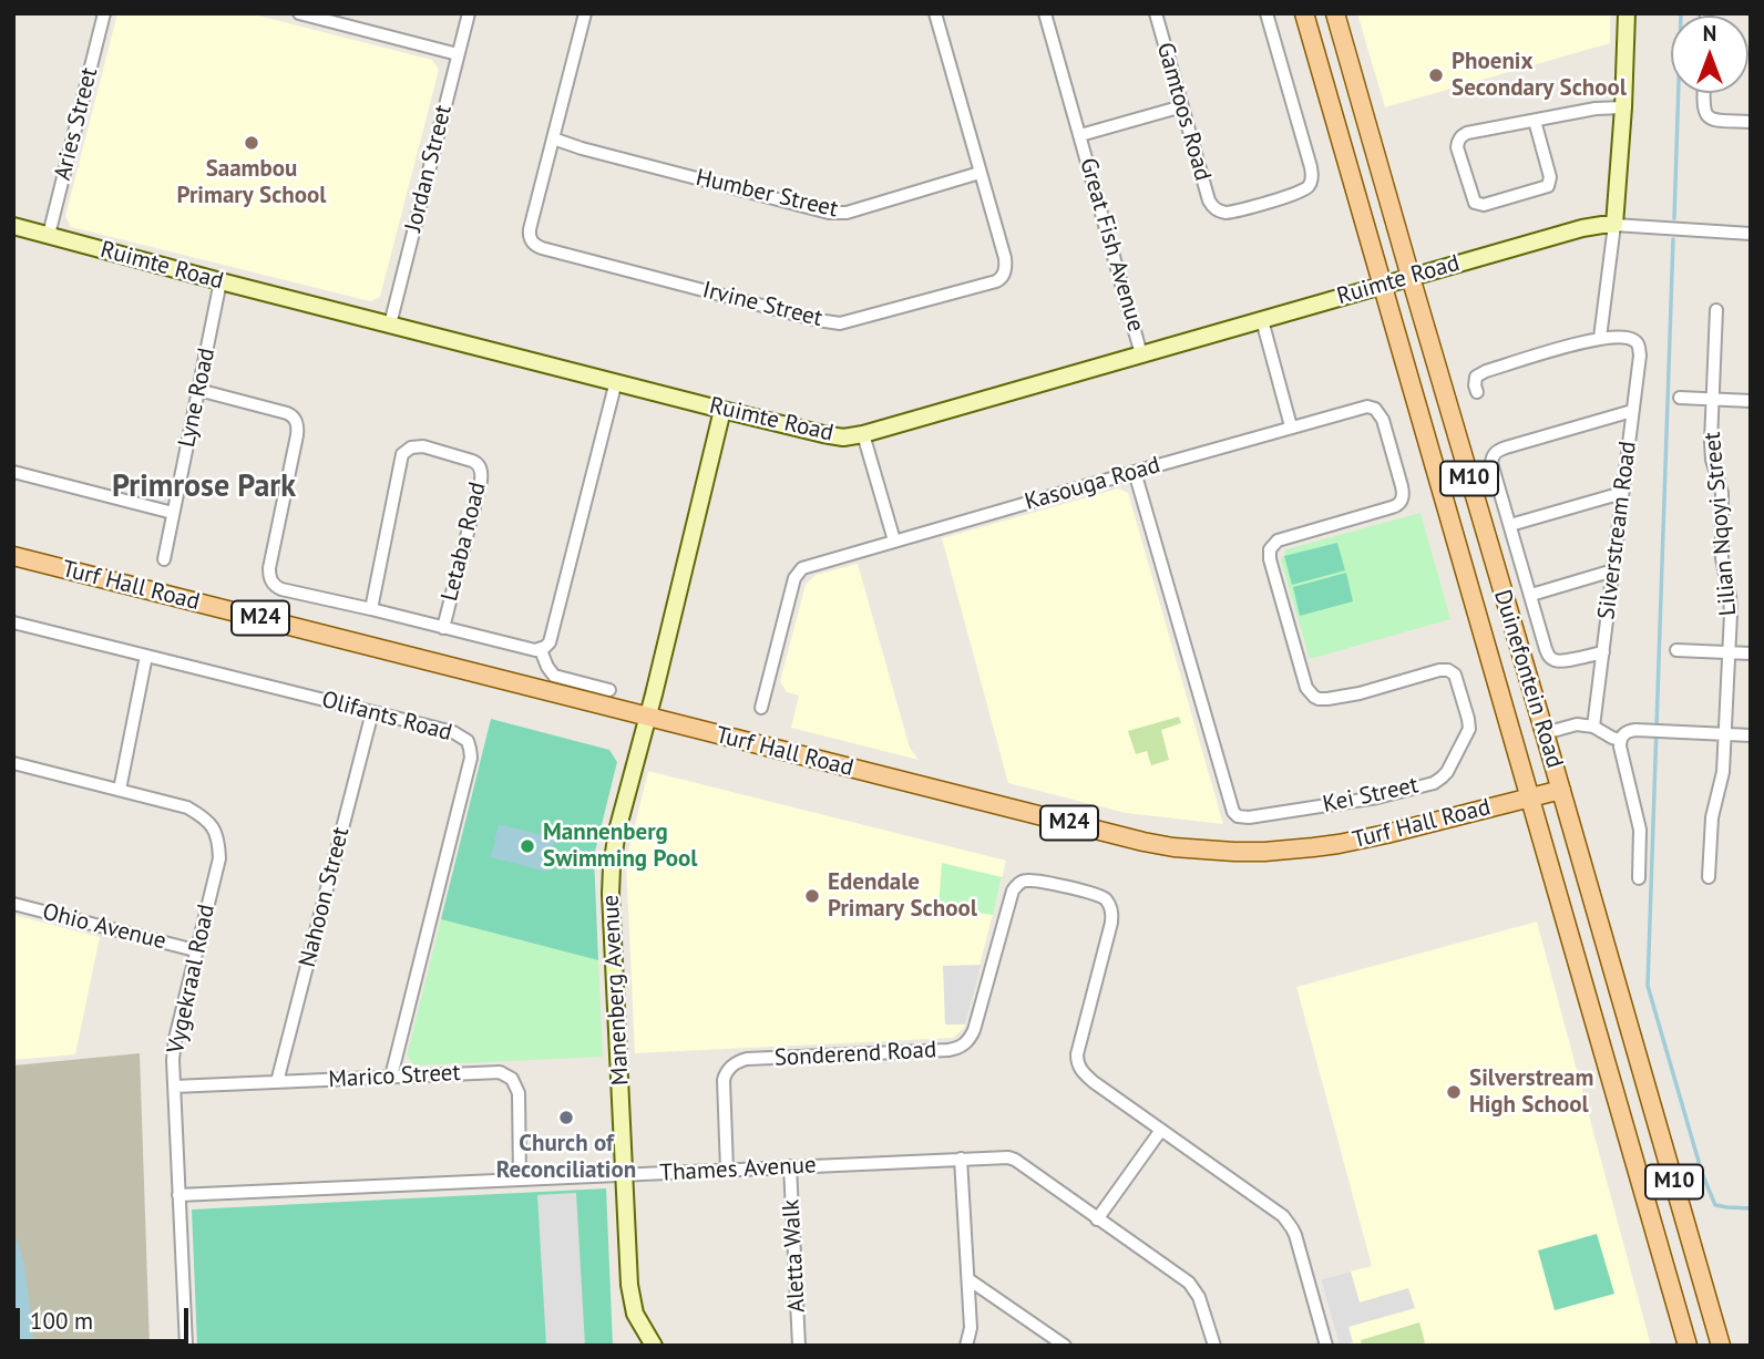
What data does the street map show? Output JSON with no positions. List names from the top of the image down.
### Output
{
  "streets": {
    "main road": [
      "M10",
      "Turf Hall Road",
      "M24",
      "Duinefontein Road"
    ],
    "street": [
      "Gamtoos Road",
      "Aries Street",
      "Jordan Street",
      "Humber Street",
      "Great Fish Avenue",
      "Ruimte Road",
      "Irvine Street",
      "Lyne Road",
      "Kasouga Road",
      "Lilian Nqoyi Street",
      "Silverstream Road",
      "Letaba Road",
      "Olifants Road",
      "Kei Street",
      "Nahoon Street",
      "Ohio Avenue",
      "Vygekraal Road",
      "Manenberg Avenue",
      "Sonderend Road",
      "Marico Street",
      "Thames Avenue",
      "Aletta Walk"
    ]
  },
  "crossings": [
    ["Gamtoos Road", "Great Fish Avenue"],
    ["Aries Street", "Ruimte Road"],
    ["Jordan Street", "Ruimte Road"],
    ["Humber Street", "Irvine Street"],
    ["Great Fish Avenue", "Ruimte Road"],
    ["Ruimte Road", "Lyne Road"],
    ["Ruimte Road", "Duinefontein Road"],
    ["Ruimte Road", "Manenberg Avenue"],
    ["Lyne Road", "Letaba Road"],
    ["Kasouga Road", "Kei Street"],
    ["Turf Hall Road", "Duinefontein Road"],
    ["Turf Hall Road", "Manenberg Avenue"],
    ["Olifants Road", "Nahoon Street"],
    ["Olifants Road", "Marico Street"],
    ["Nahoon Street", "Marico Street"],
    ["Ohio Avenue", "Vygekraal Road"],
    ["Vygekraal Road", "Marico Street"],
    ["Vygekraal Road", "Thames Avenue"],
    ["Manenberg Avenue", "Thames Avenue"],
    ["Sonderend Road", "Thames Avenue"],
    ["Marico Street", "Thames Avenue"],
    ["Thames Avenue", "Aletta Walk"]
  ],
  "districts": ["Primrose Park"],
  "places": [
    "Phoenix Secondary School",
    "Saambou Primary School",
    "Mannenberg Swimming Pool",
    "Edendale Primary School",
    "Silverstream High School",
    "Church of Reconciliation"
  ],
  "scale_bar": "100 m",
  "north": "top"
}
